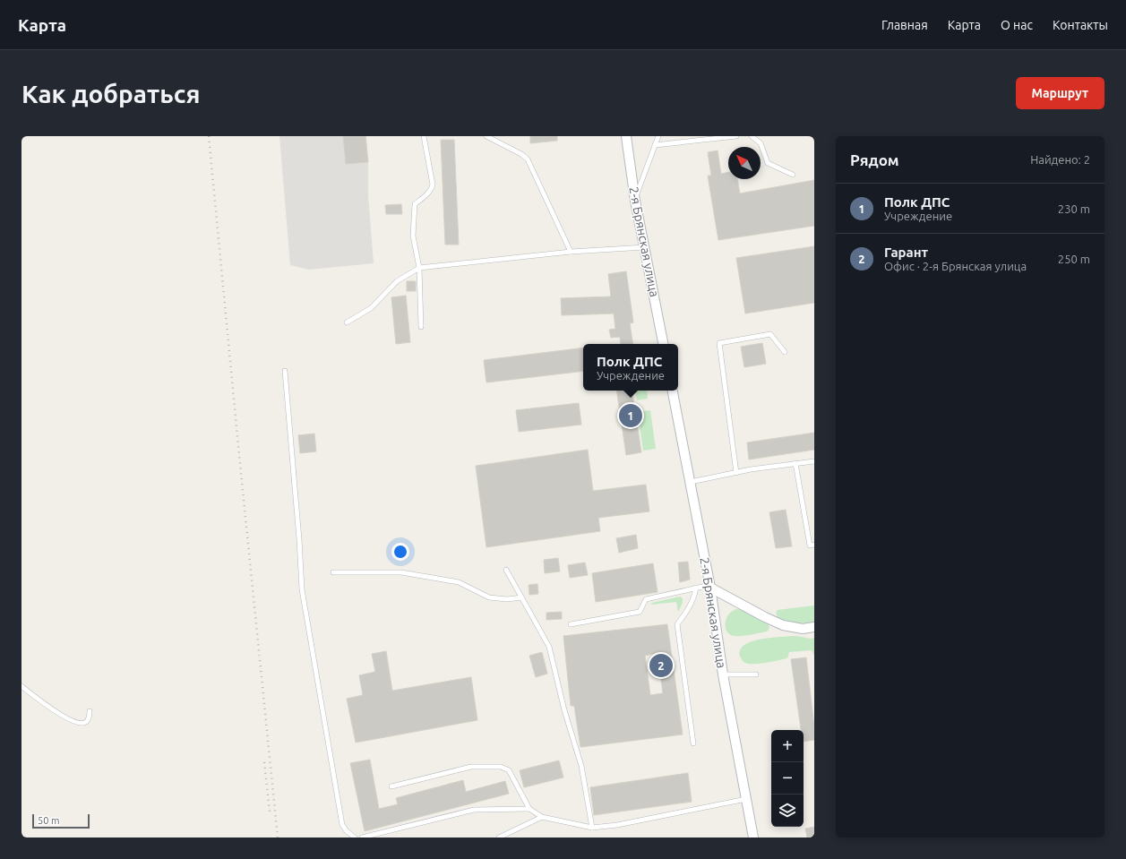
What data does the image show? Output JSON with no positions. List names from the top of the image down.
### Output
{
  "streets": {
    "street": ["2-я Брянская улица"]
  },
  "scale_bar": "50 m",
  "north": "top left",
  "page": {
    "header": "Карта",
    "nav": [
      "Главная",
      "Карта",
      "О нас",
      "Контакты"
    ],
    "buttons": "Маршрут",
    "title": "Как добраться",
    "heading": ["Рядом", "Найдено: 2"],
    "list": [
      {
        "mark": "1",
        "name": "Полк ДПС",
        "note": "Учреждение",
        "value": "230 m"
      },
      {
        "mark": "2",
        "name": "Гарант",
        "note": "Офис · 2-я Брянская улица",
        "value": "250 m"
      }
    ],
    "popup": ["Полк ДПС", "Учреждение"],
    "pins": ["1", "2"],
    "map_buttons": ["+", "−"],
    "scale": "50 m"
  }
}
